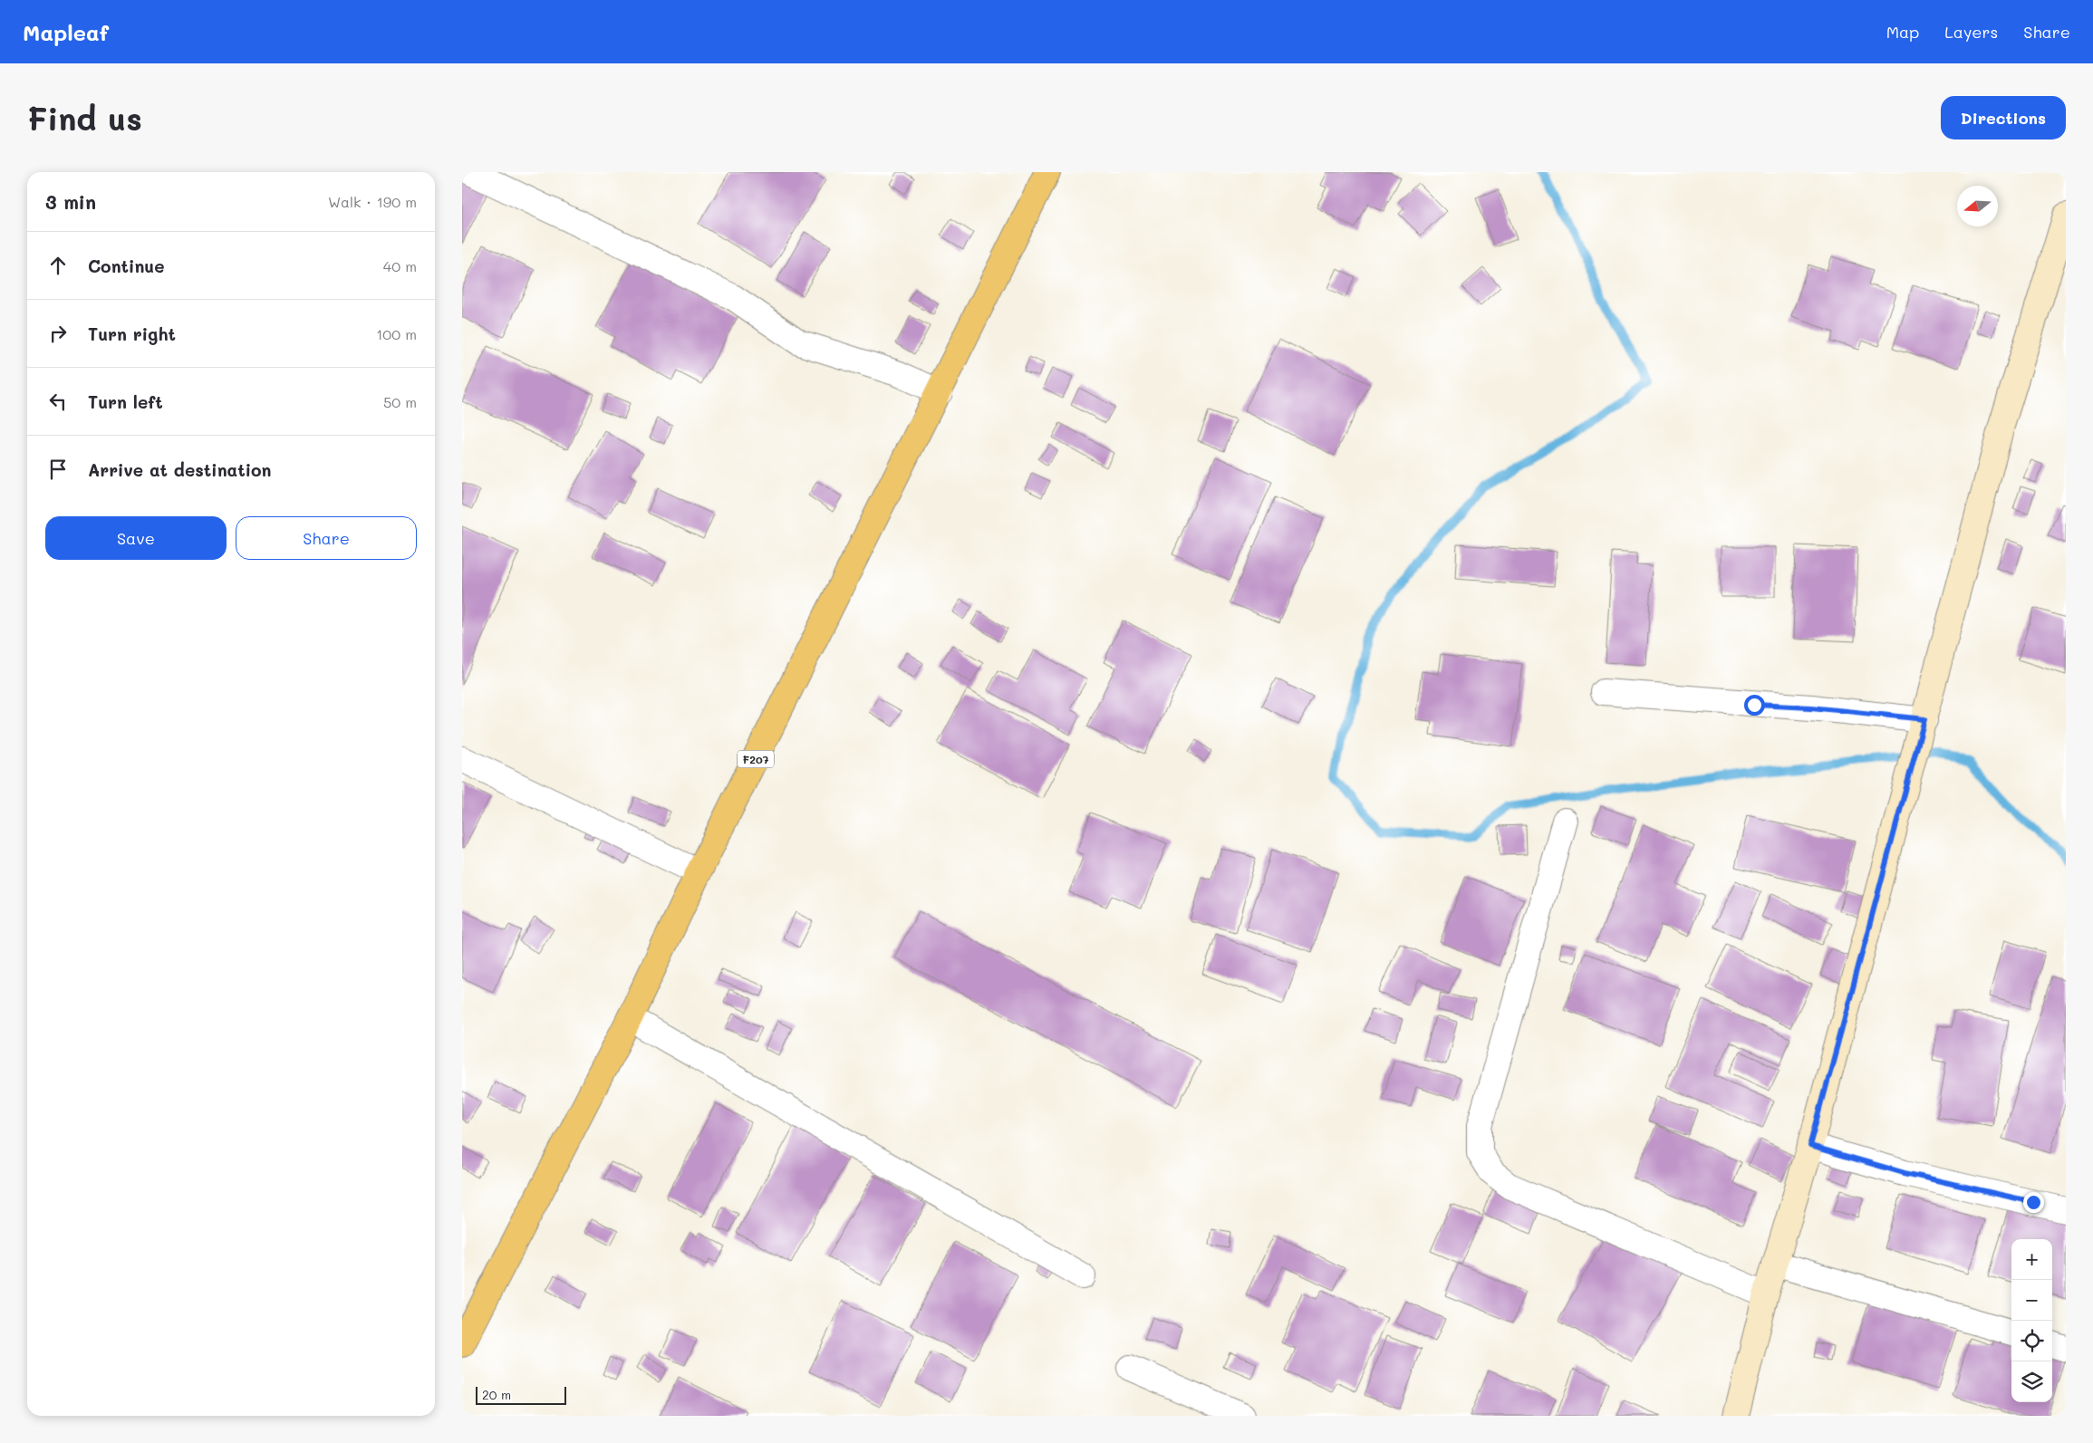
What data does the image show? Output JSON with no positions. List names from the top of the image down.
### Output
{
  "streets": {
    "main road": ["F207"]
  },
  "scale_bar": "20 m",
  "north": "left",
  "page": {
    "header": "Mapleaf",
    "nav": ["Map", "Layers", "Share"],
    "buttons": [
      "Directions",
      ["Save", "Share"]
    ],
    "title": "Find us",
    "heading": ["3 min", "Walk · 190 m"],
    "list": [
      ["Continue", "40 m"],
      ["Turn right", "100 m"],
      ["Turn left", "50 m"],
      "Arrive at destination"
    ],
    "map_buttons": ["+", "−"],
    "scale": "20 m"
  }
}
